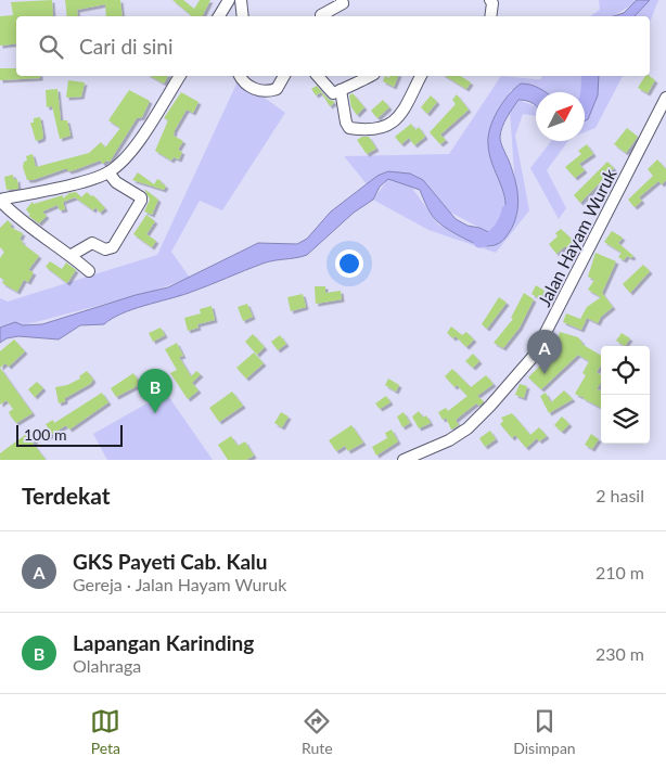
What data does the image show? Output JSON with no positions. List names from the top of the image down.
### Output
{
  "streets": {
    "street": ["Jalan Hayam Wuruk"]
  },
  "scale_bar": "100 m",
  "north": "top right",
  "page": {
    "search": "Cari di sini",
    "pins": ["A", "B"],
    "scale": "100 m",
    "heading": ["Terdekat", "2 hasil"],
    "list": [
      {
        "mark": "A",
        "name": "GKS Payeti Cab. Kalu",
        "note": "Gereja · Jalan Hayam Wuruk",
        "value": "210 m"
      },
      {
        "mark": "B",
        "name": "Lapangan Karinding",
        "note": "Olahraga",
        "value": "230 m"
      }
    ],
    "nav": ["Peta", "Rute", "Disimpan"]
  }
}
